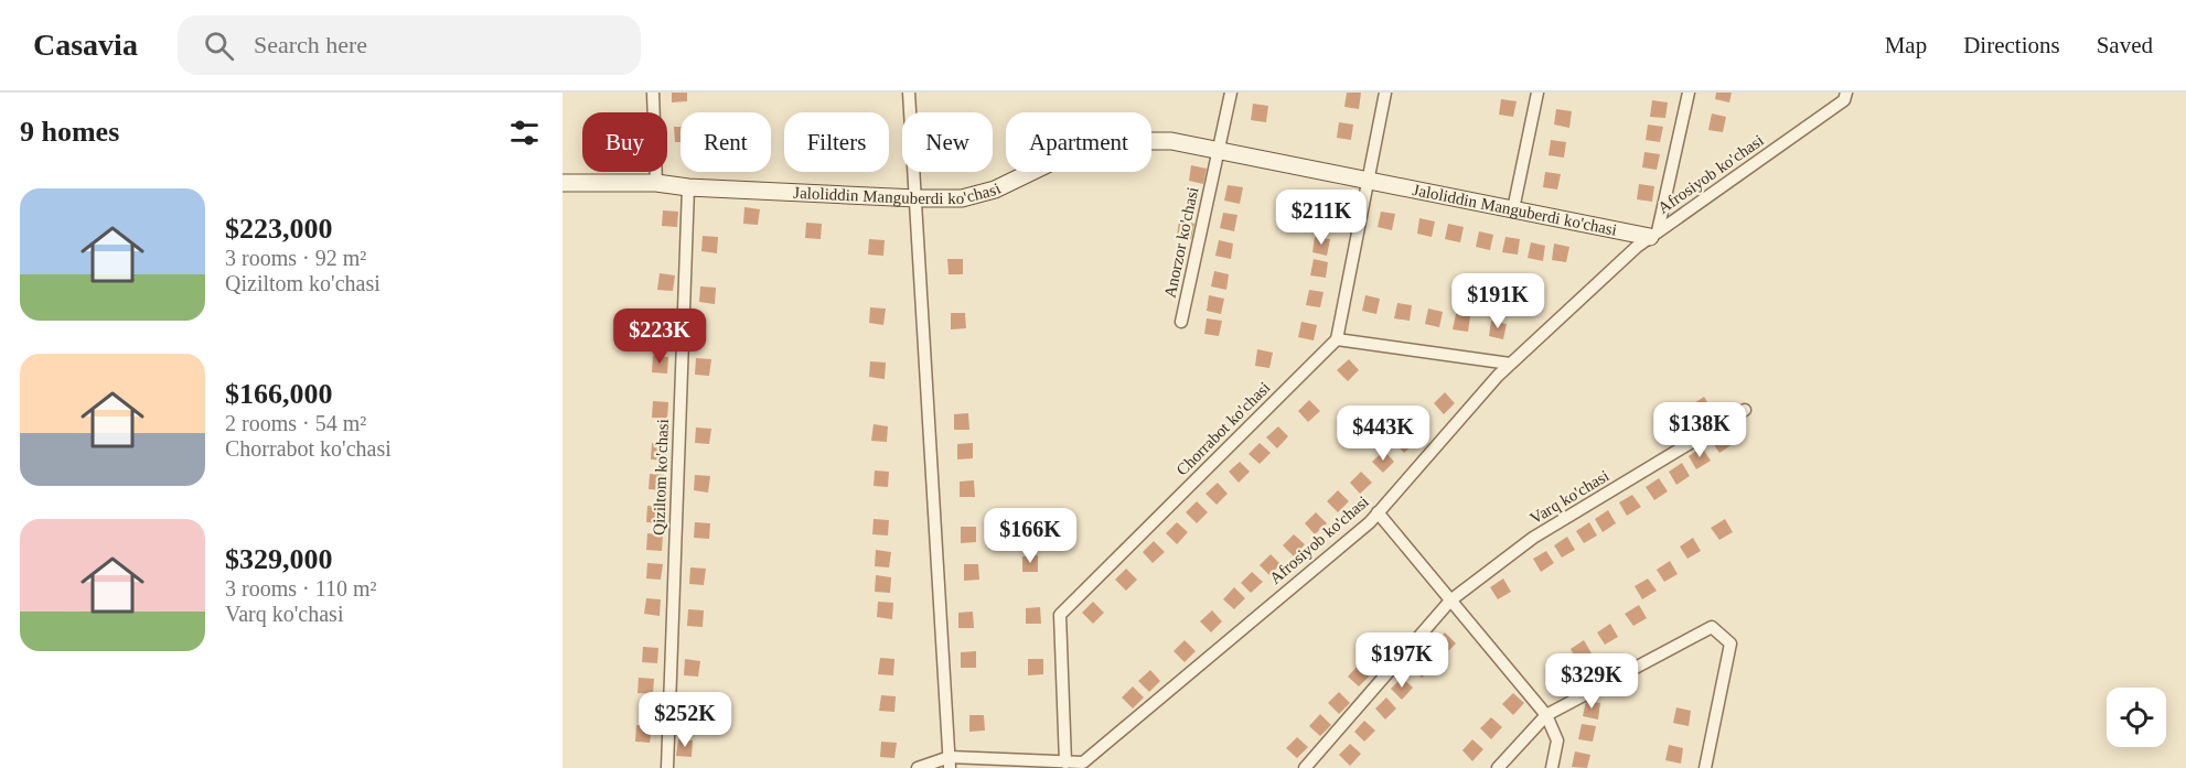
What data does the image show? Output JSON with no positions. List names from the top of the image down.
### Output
{
  "streets": {
    "street": [
      "Afrosiyob ko'chasi",
      "Jaloliddin Manguberdi ko'chasi",
      "Anorzor ko'chasi",
      "Chorrabot ko'chasi",
      "Qiziltom ko'chasi",
      "Varq ko'chasi"
    ]
  },
  "crossings": [
    ["Afrosiyob ko'chasi", "Jaloliddin Manguberdi ko'chasi"],
    ["Afrosiyob ko'chasi", "Chorrabot ko'chasi"],
    ["Jaloliddin Manguberdi ko'chasi", "Anorzor ko'chasi"],
    ["Jaloliddin Manguberdi ko'chasi", "Qiziltom ko'chasi"]
  ],
  "page": {
    "header": "Casavia",
    "search": "Search here",
    "nav": ["Map", "Directions", "Saved"],
    "heading": "9 homes",
    "chip": [
      "Buy",
      "Rent",
      "Filters",
      "New",
      "Apartment"
    ],
    "list": [
      {
        "name": "$223,000",
        "note": "3 rooms · 92 m² · Qiziltom ko'chasi"
      },
      {
        "name": "$166,000",
        "note": "2 rooms · 54 m² · Chorrabot ko'chasi"
      },
      {
        "name": "$329,000",
        "note": "3 rooms · 110 m² · Varq ko'chasi"
      }
    ],
    "price": [
      "$211K",
      "$191K",
      "$223K",
      "$138K",
      "$443K",
      "$166K",
      "$197K",
      "$329K",
      "$252K"
    ]
  }
}
